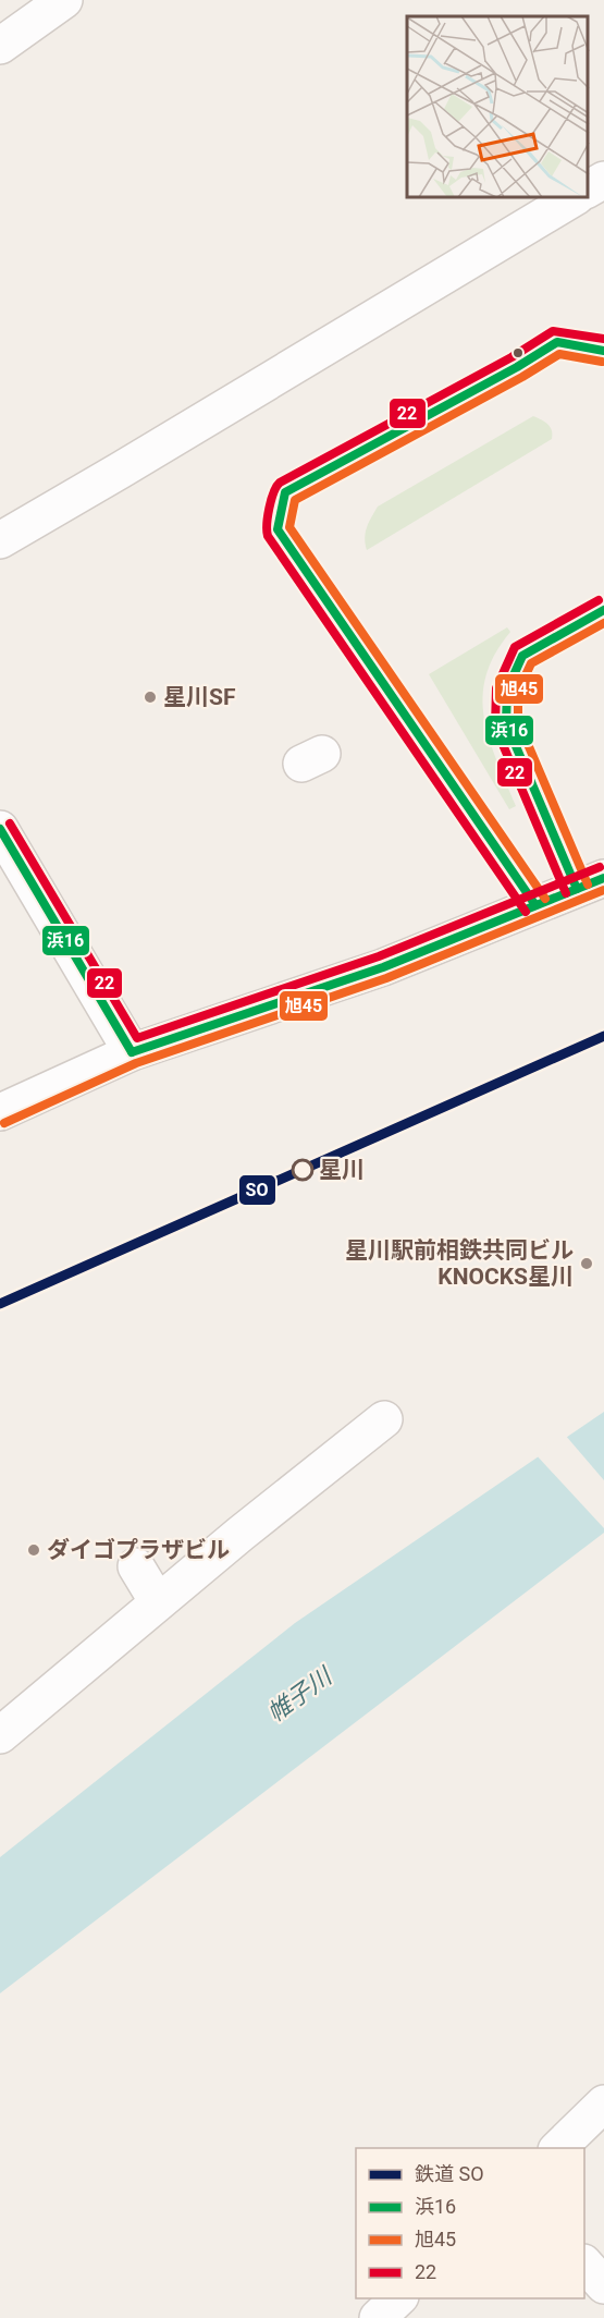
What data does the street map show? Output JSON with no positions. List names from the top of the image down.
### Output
{
  "water": ["帷子川"],
  "places": [
    "星川SF",
    "星川",
    "星川駅前相鉄共同ビル KNOCKS星川",
    "ダイゴプラザビル"
  ],
  "lines": [
    "transit line 22",
    "transit line 浜16",
    "transit line 旭45",
    "rail line SO"
  ],
  "legend": [
    "鉄道 SO",
    "浜16",
    "旭45",
    "22"
  ]
}
